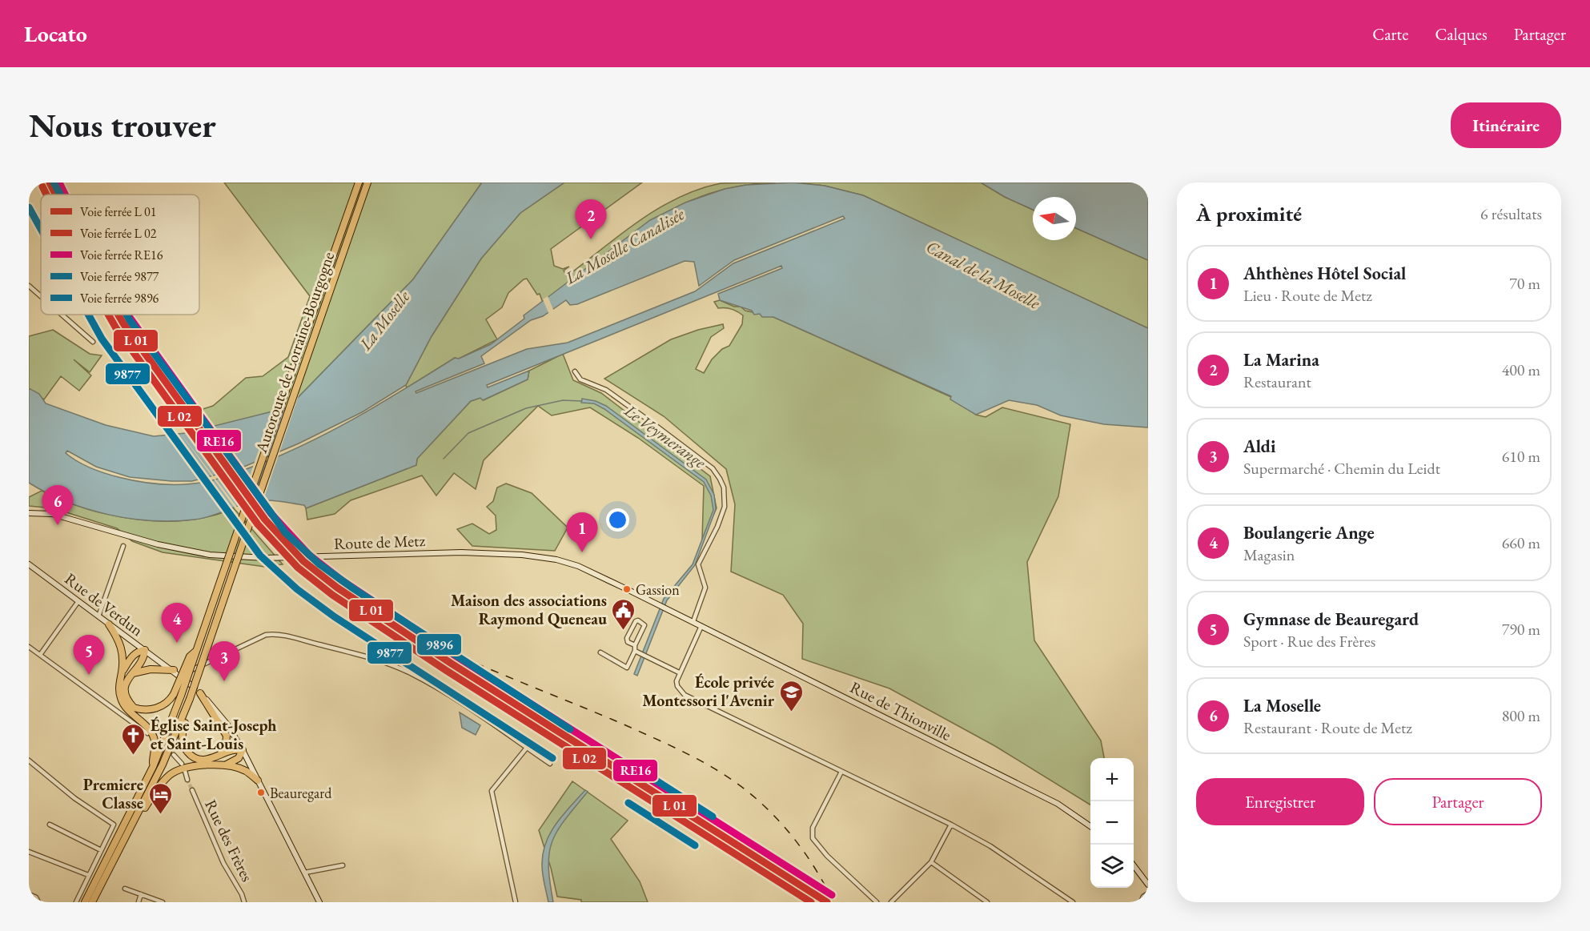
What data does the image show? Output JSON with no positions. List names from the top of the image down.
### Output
{
  "streets": {
    "highway": ["Autoroute de Lorraine-Bourgogne"],
    "main road": ["Route de Metz", "Rue de Verdun", "Rue de Thionville"],
    "street": ["Rue des Frères"]
  },
  "crossings": [
    ["Route de Metz", "Rue de Thionville"]
  ],
  "water": [
    "La Moselle Canalisée",
    "Canal de la Moselle",
    "La Moselle",
    "Le Veymerange"
  ],
  "places": {
    "other": ["Gassion", "Beauregard"],
    "public building": ["Maison des associations Raymond Queneau"],
    "school or university": ["École privée Montessori l'Avenir"],
    "church": ["Église Saint-Joseph et Saint-Louis"],
    "hotel": ["Premiere Classe"]
  },
  "lines": ["rail line RE16", "rail line 9896", "rail line 9877"],
  "legend": [
    "Voie ferrée L 01",
    "Voie ferrée L 02",
    "Voie ferrée RE16",
    "Voie ferrée 9877",
    "Voie ferrée 9896"
  ],
  "north": "left",
  "page": {
    "header": "Locato",
    "nav": ["Carte", "Calques", "Partager"],
    "buttons": [
      "Itinéraire",
      ["Enregistrer", "Partager"]
    ],
    "title": "Nous trouver",
    "heading": ["À proximité", "6 résultats"],
    "pins": [
      "2",
      "6",
      "1",
      "4",
      "5",
      "3"
    ],
    "list": [
      {
        "mark": "1",
        "name": "Ahthènes Hôtel Social",
        "note": "Lieu · Route de Metz",
        "value": "70 m"
      },
      {
        "mark": "2",
        "name": "La Marina",
        "note": "Restaurant",
        "value": "400 m"
      },
      {
        "mark": "3",
        "name": "Aldi",
        "note": "Supermarché · Chemin du Leidt",
        "value": "610 m"
      },
      {
        "mark": "4",
        "name": "Boulangerie Ange",
        "note": "Magasin",
        "value": "660 m"
      },
      {
        "mark": "5",
        "name": "Gymnase de Beauregard",
        "note": "Sport · Rue des Frères",
        "value": "790 m"
      },
      {
        "mark": "6",
        "name": "La Moselle",
        "note": "Restaurant · Route de Metz",
        "value": "800 m"
      }
    ],
    "map_buttons": ["+", "−"]
  }
}
